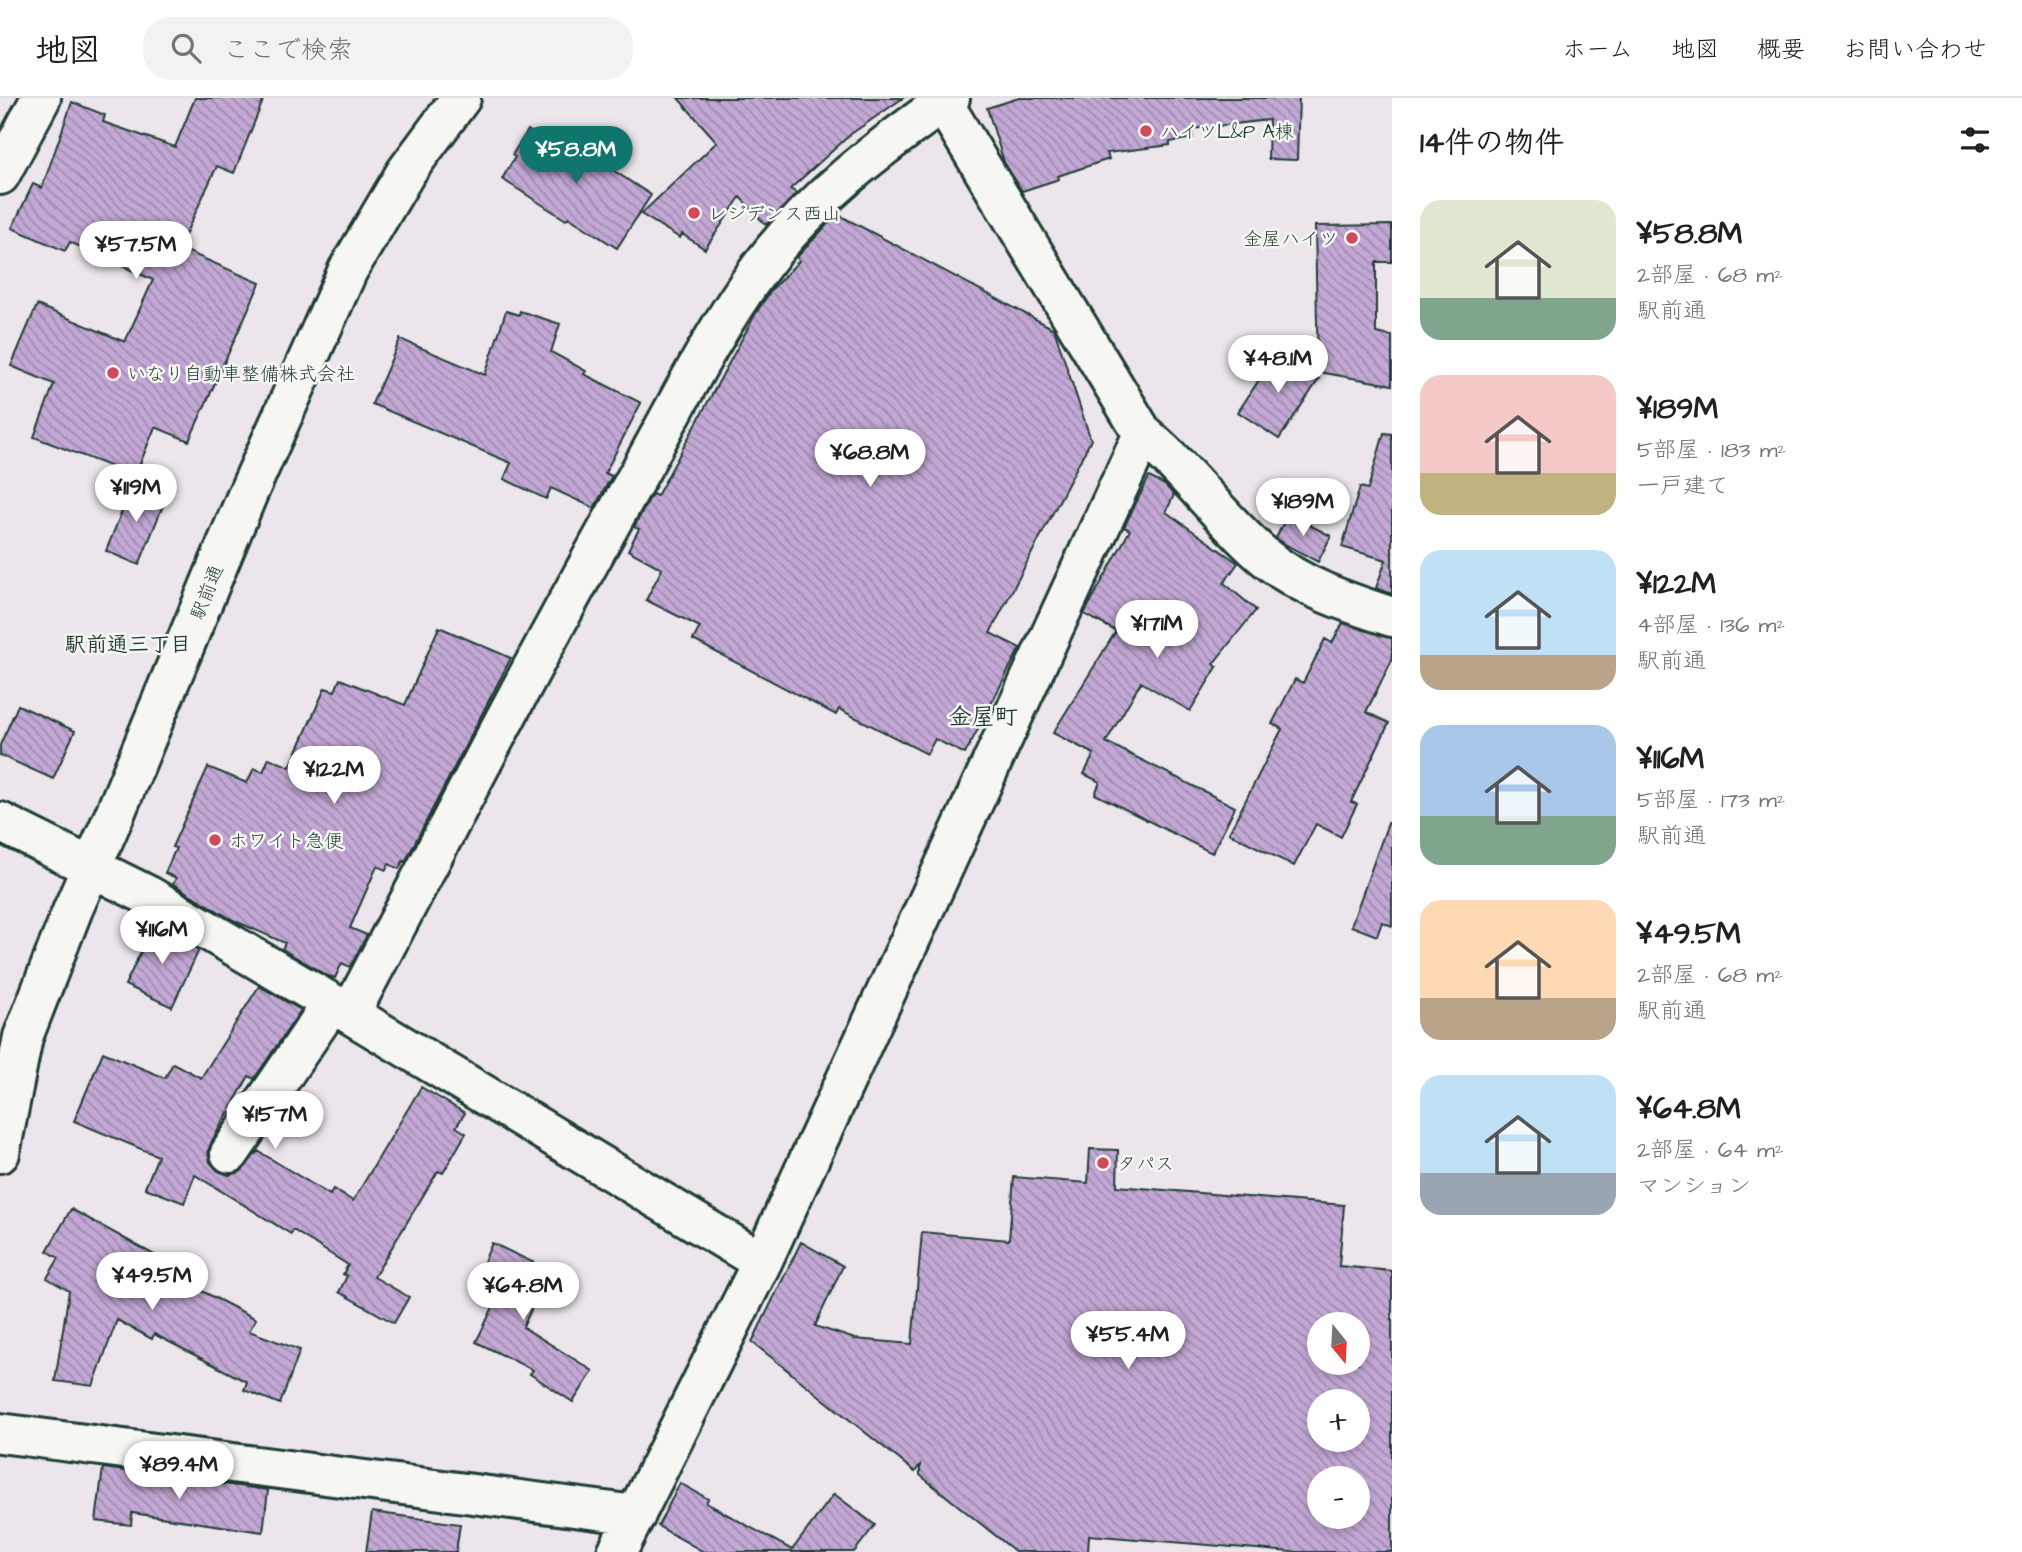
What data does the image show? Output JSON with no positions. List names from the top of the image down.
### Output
{
  "streets": {
    "street": ["駅前通"]
  },
  "districts": ["駅前通三丁目", "金屋町"],
  "places": [
    "ハイツL&P A棟",
    "レジデンス西山",
    "金屋ハイツ",
    "いなり自動車整備株式会社",
    "ホワイト急便",
    "タパス"
  ],
  "north": "bottom",
  "page": {
    "header": "地図",
    "search": "ここで検索",
    "nav": [
      "ホーム",
      "地図",
      "概要",
      "お問い合わせ"
    ],
    "heading": "14件の物件",
    "price": [
      "¥58.8M",
      "¥57.5M",
      "¥48.1M",
      "¥68.8M",
      "¥119M",
      "¥189M",
      "¥171M",
      "¥122M",
      "¥116M",
      "¥157M",
      "¥49.5M",
      "¥64.8M",
      "¥55.4M",
      "¥89.4M"
    ],
    "list": [
      {
        "name": "¥58.8M",
        "note": "2部屋 · 68 m² · 駅前通"
      },
      {
        "name": "¥189M",
        "note": "5部屋 · 183 m² · 一戸建て"
      },
      {
        "name": "¥122M",
        "note": "4部屋 · 136 m² · 駅前通"
      },
      {
        "name": "¥116M",
        "note": "5部屋 · 173 m² · 駅前通"
      },
      {
        "name": "¥49.5M",
        "note": "2部屋 · 68 m² · 駅前通"
      },
      {
        "name": "¥64.8M",
        "note": "2部屋 · 64 m² · マンション"
      }
    ],
    "map_buttons": ["+", "−"]
  }
}
